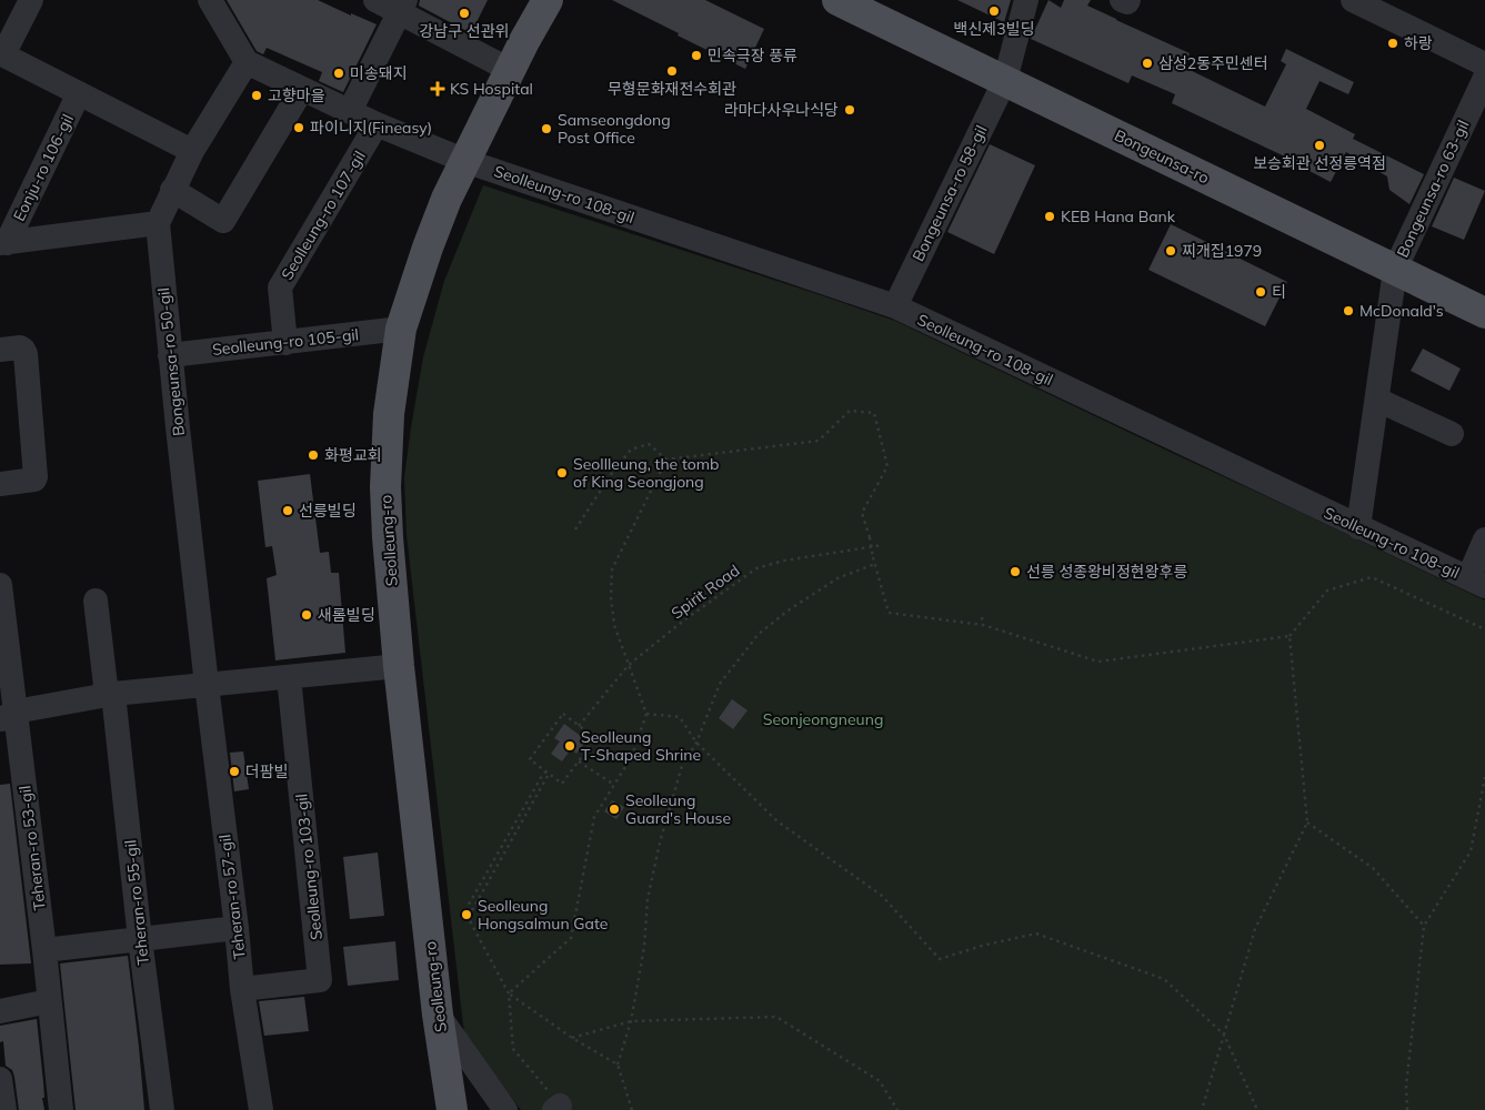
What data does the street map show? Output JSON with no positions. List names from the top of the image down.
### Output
{
  "streets": {
    "main road": ["Bongeunsa-ro", "Seolleung-ro"],
    "street": [
      "Eonju-ro 106-gil",
      "Bongeunsa-ro 63-gil",
      "Bongeunsa-ro 58-gil",
      "Seolleung-ro 108-gil",
      "Seolleung-ro 107-gil",
      "Seolleung-ro 105-gil",
      "Bongeunsa-ro 50-gil",
      "Teheran-ro 53-gil",
      "Seolleung-ro 103-gil",
      "Teheran-ro 57-gil",
      "Teheran-ro 55-gil"
    ],
    "path": ["Spirit Road"]
  },
  "crossings": [
    ["Bongeunsa-ro", "Bongeunsa-ro 63-gil"],
    ["Bongeunsa-ro", "Bongeunsa-ro 58-gil"],
    ["Bongeunsa-ro 63-gil", "Seolleung-ro 108-gil"],
    ["Bongeunsa-ro 58-gil", "Seolleung-ro 108-gil"],
    ["Seolleung-ro 108-gil", "Seolleung-ro"],
    ["Seolleung-ro 107-gil", "Seolleung-ro 105-gil"],
    ["Seolleung-ro 105-gil", "Bongeunsa-ro 50-gil"],
    ["Seolleung-ro 105-gil", "Seolleung-ro"],
    ["Bongeunsa-ro 50-gil", "Teheran-ro 57-gil"],
    ["Seolleung-ro 103-gil", "Teheran-ro 57-gil"]
  ],
  "parks": ["Seonjeongneung"],
  "places": {
    "other": [
      "백신제3빌딩",
      "강남구 선관위",
      "하랑",
      "민속극장 풍류",
      "삼성2동주민센터",
      "무형문화재전수회관",
      "미송돼지",
      "고향마을",
      "라마다사우나식당",
      "파이니지(Fineasy)",
      "Samseongdong Post Office",
      "보승회관 선정릉역점",
      "KEB Hana Bank",
      "찌개집1979",
      "티",
      "McDonald's",
      "화평교회",
      "Seollleung, the tomb of King Seongjong",
      "선릉빌딩",
      "선릉 성종왕비정현왕후릉",
      "새롬빌딩",
      "Seolleung T-Shaped Shrine",
      "더팜빌",
      "Seolleung Guard's House",
      "Seolleung Hongsalmun Gate"
    ],
    "health": ["KS Hospital"]
  }
}
